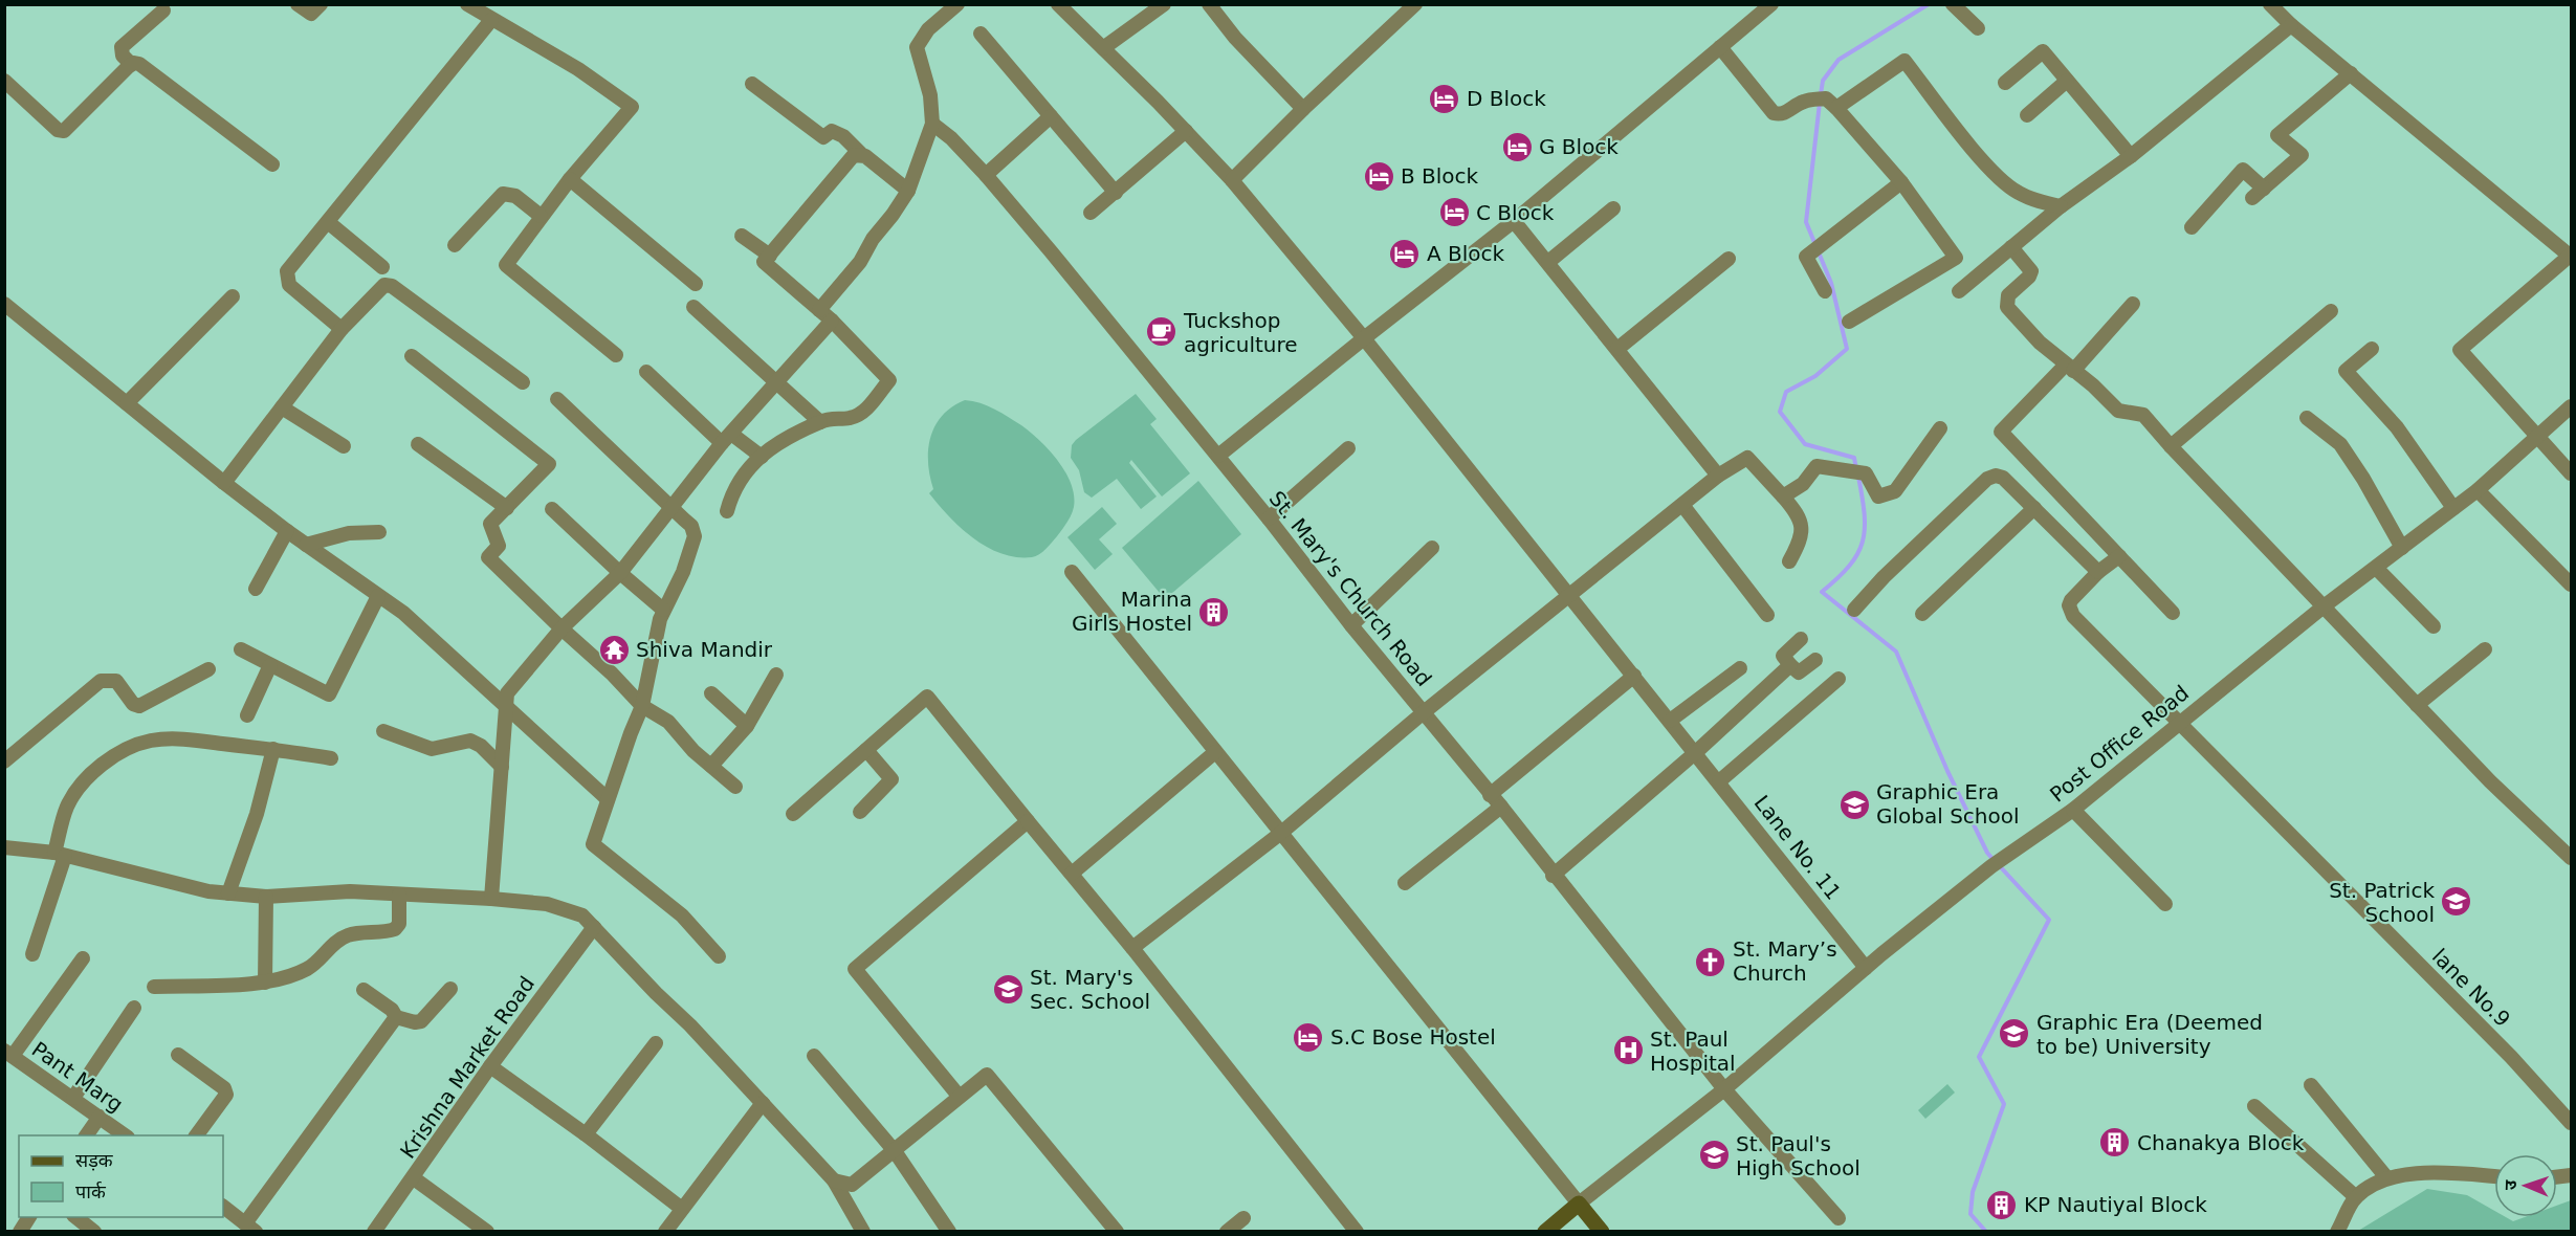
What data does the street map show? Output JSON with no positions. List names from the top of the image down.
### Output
{
  "streets": {
    "street": [
      "St. Mary's Church Road",
      "Post Office Road",
      "Lane No. 11",
      "lane No.9",
      "Krishna Market Road",
      "Pant Marg"
    ]
  },
  "crossings": [
    ["St. Mary's Church Road", "Post Office Road"],
    ["Post Office Road", "Lane No. 11"],
    ["Post Office Road", "lane No.9"]
  ],
  "places": {
    "hotel": [
      "D Block",
      "G Block",
      "B Block",
      "C Block",
      "A Block",
      "S.C Bose Hostel"
    ],
    "cafe": ["Tuckshop agriculture"],
    "building": ["Marina Girls Hostel", "Chanakya Block", "KP Nautiyal Block"],
    "temple": ["Shiva Mandir"],
    "school or university": [
      "Graphic Era Global School",
      "St. Patrick School",
      "St. Mary's Sec. School",
      "Graphic Era (Deemed to be) University",
      "St. Paul's High School"
    ],
    "church": ["St. Mary’s Church"],
    "hospital": ["St. Paul Hospital"]
  },
  "legend": ["सड़क", "पार्क"],
  "north": "left"
}
